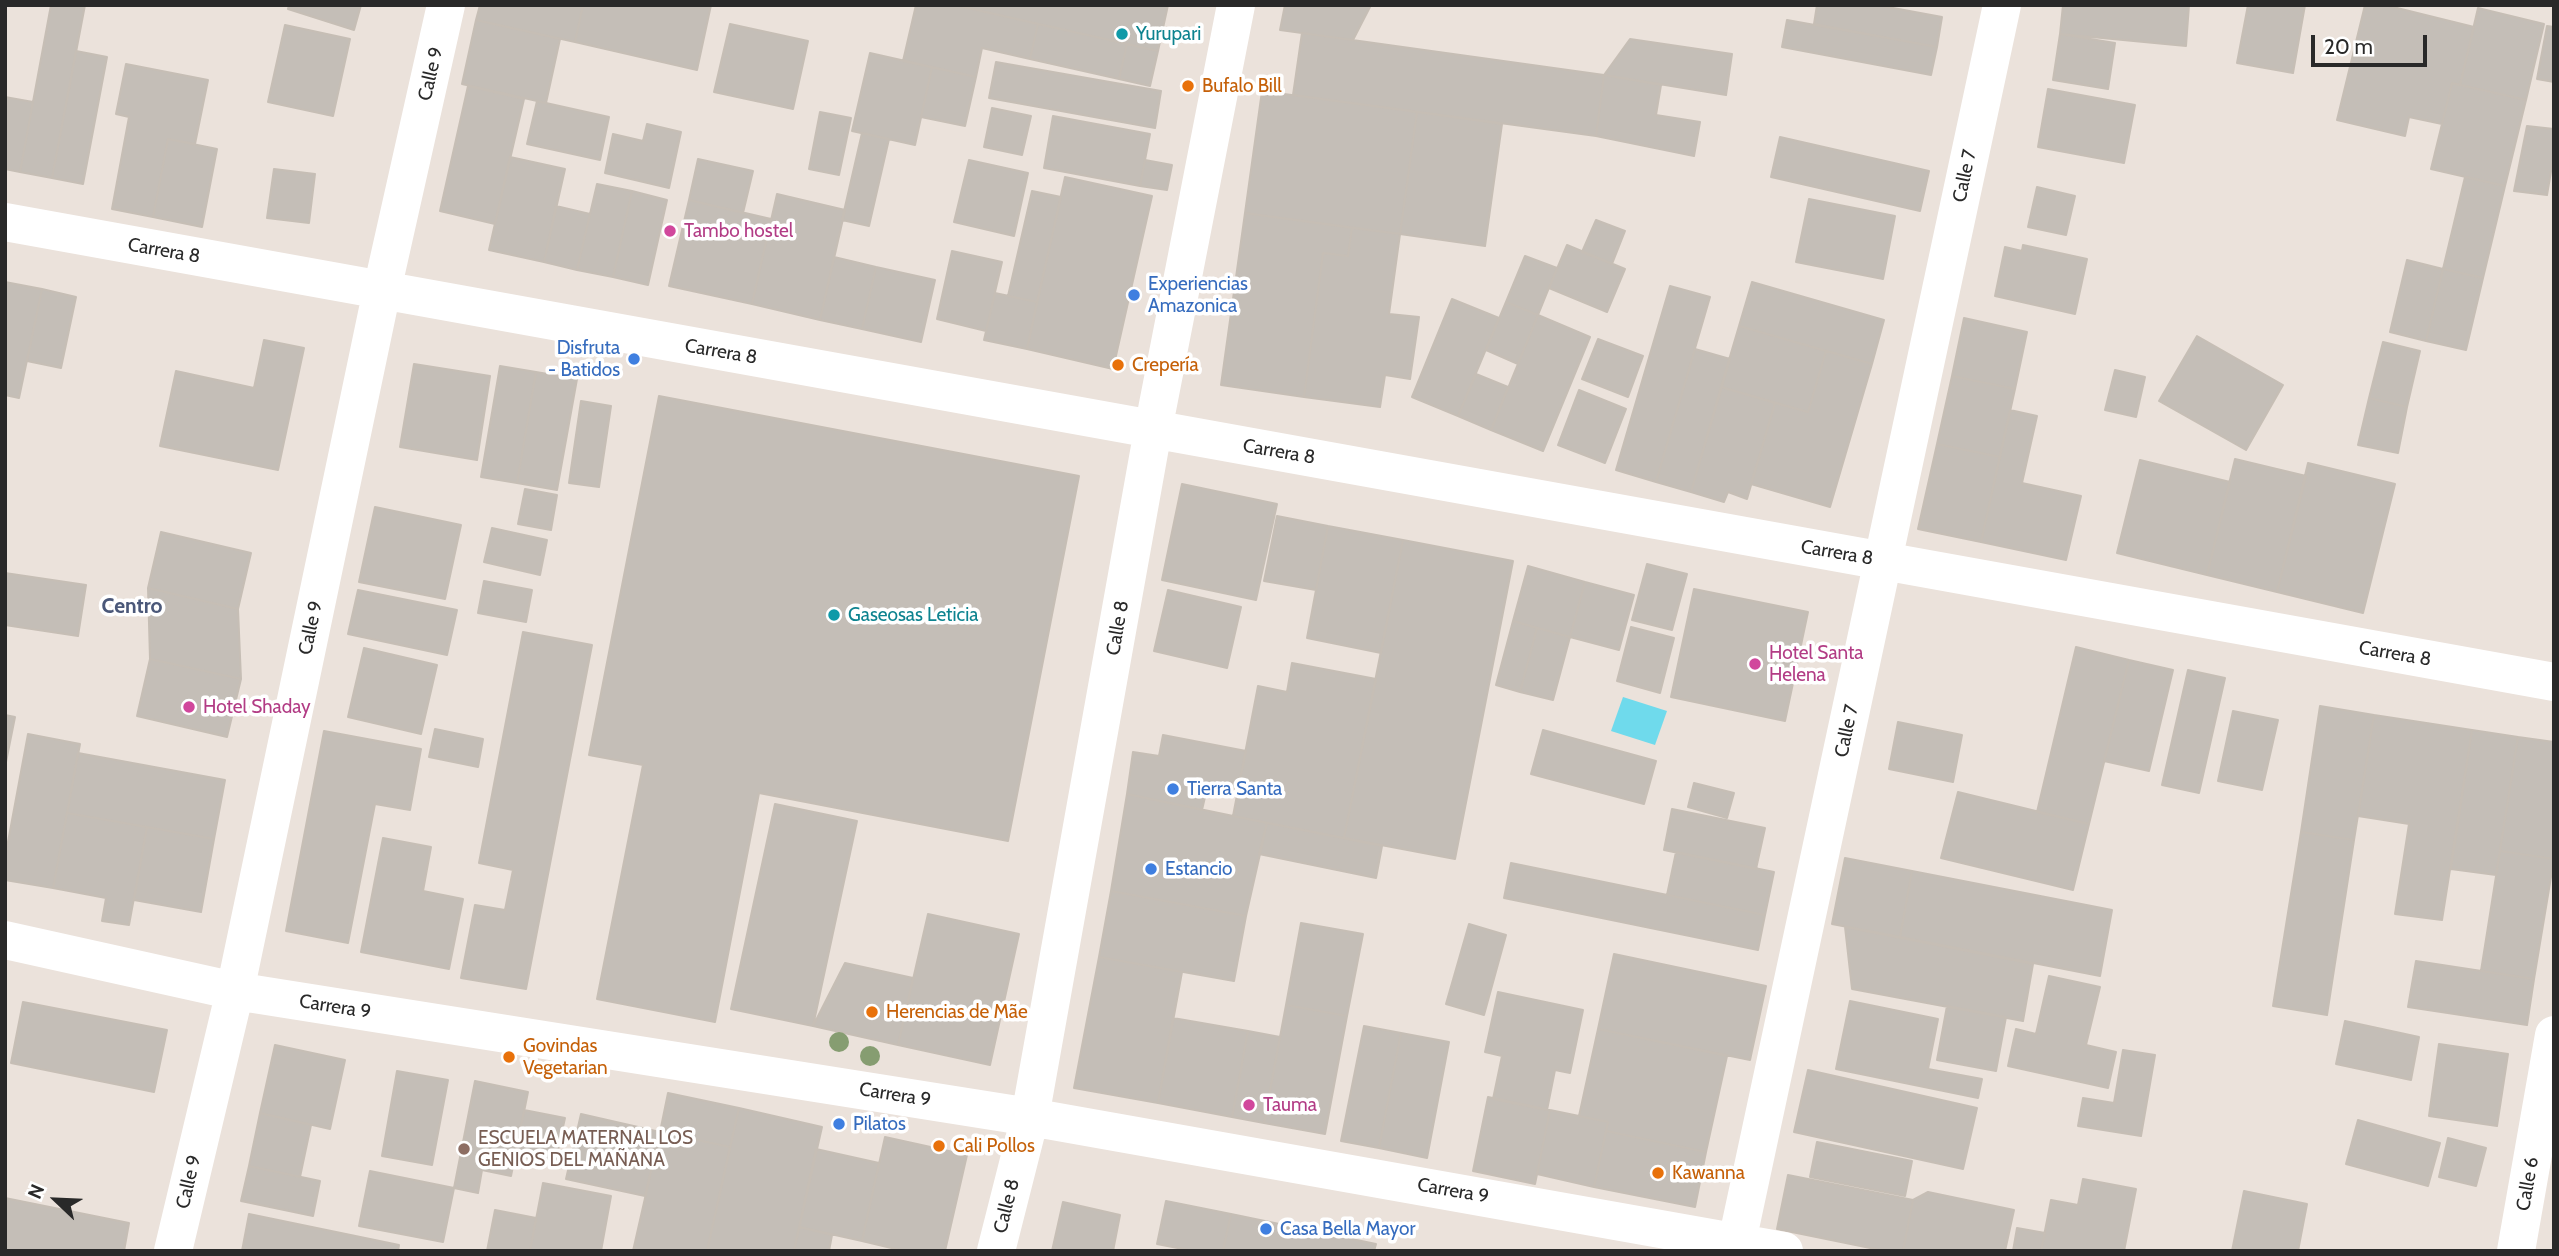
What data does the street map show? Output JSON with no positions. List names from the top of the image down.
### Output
{
  "streets": {
    "street": [
      "Calle 9",
      "Calle 7",
      "Carrera 8",
      "Calle 8",
      "Carrera 9",
      "Calle 6"
    ]
  },
  "crossings": [
    ["Calle 9", "Carrera 8"],
    ["Calle 9", "Carrera 9"],
    ["Calle 7", "Carrera 8"],
    ["Calle 7", "Carrera 9"],
    ["Carrera 8", "Calle 8"],
    ["Calle 8", "Carrera 9"]
  ],
  "districts": ["Centro"],
  "places": [
    "Yurupari",
    "Bufalo Bill",
    "Tambo hostel",
    "Experiencias Amazonica",
    "Disfruta - Batidos",
    "Crepería",
    "Gaseosas Leticia",
    "Hotel Santa Helena",
    "Hotel Shaday",
    "Tierra Santa",
    "Estancio",
    "Herencias de Mãe",
    "Govindas Vegetarian",
    "Tauma",
    "Pilatos",
    "Cali Pollos",
    "ESCUELA MATERNAL LOS GENIOS DEL MAÑANA",
    "Kawanna",
    "Casa Bella Mayor"
  ],
  "scale_bar": "20 m",
  "north": "top left"
}
